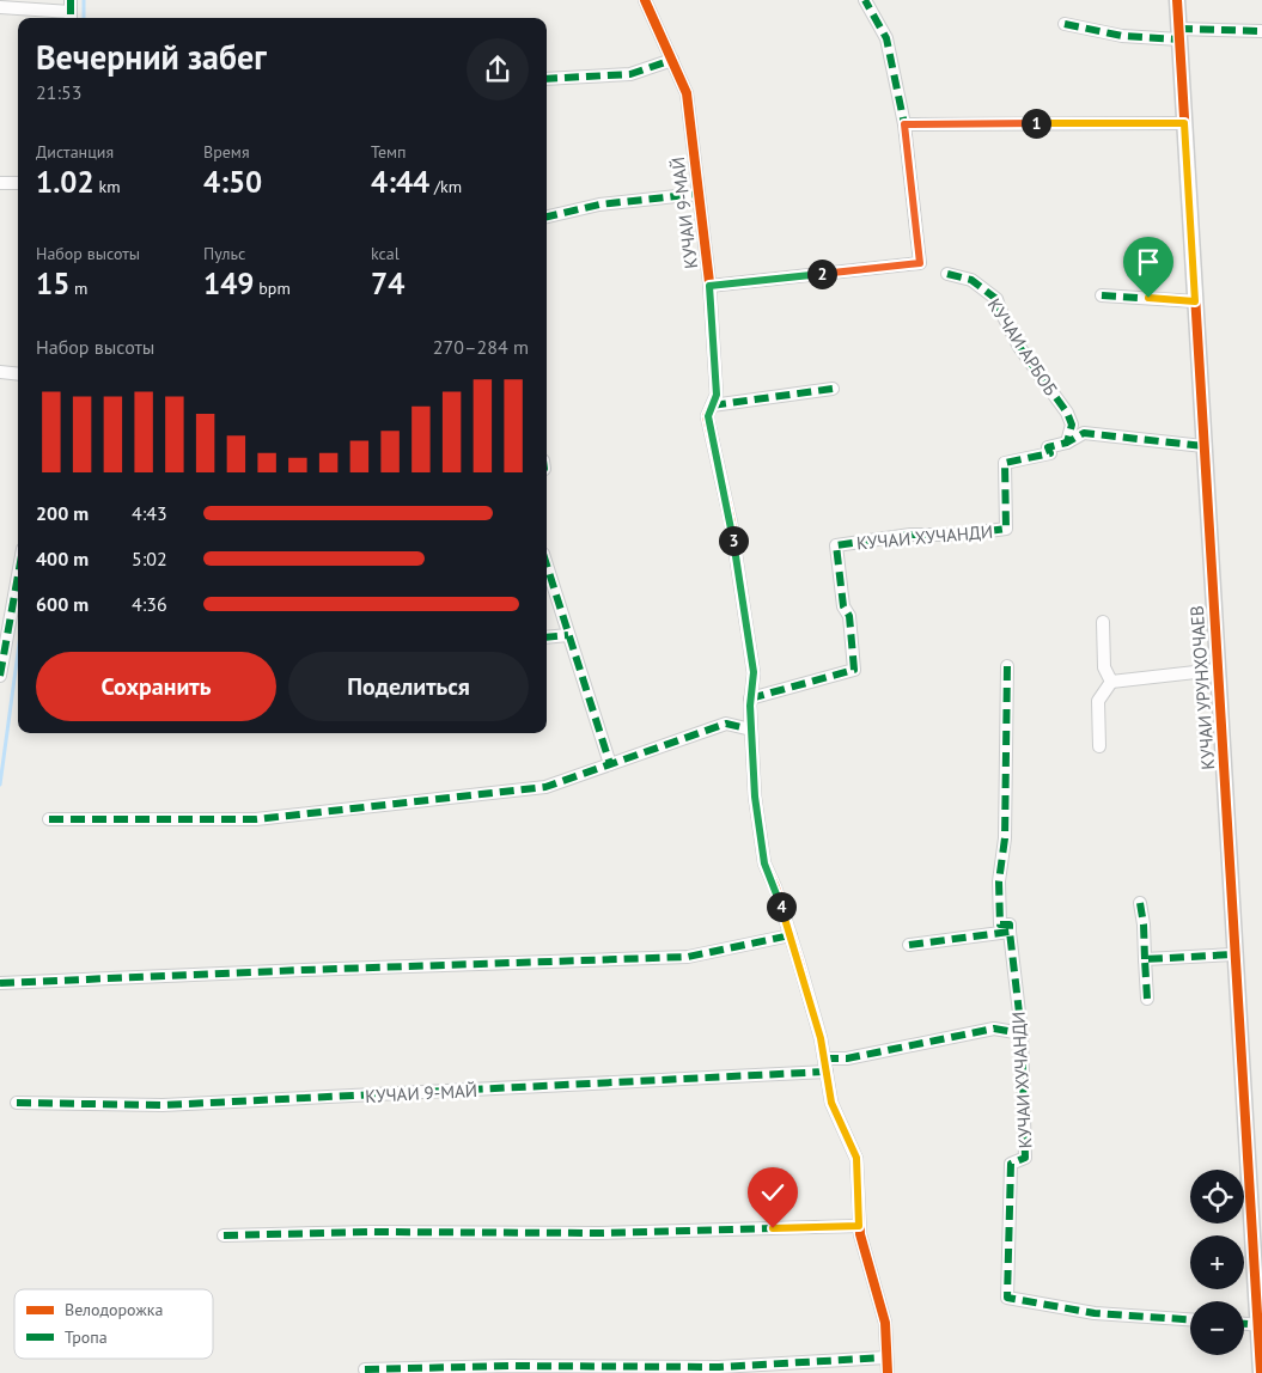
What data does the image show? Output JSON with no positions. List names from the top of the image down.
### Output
{
  "streets": {
    "street": [
      "КУЧАИ 9-МАЙ",
      "КУЧАИ АРБОБ",
      "КУЧАИ ХУЧАНДИ",
      "КУЧАИ УРУНХОЧАЕВ"
    ]
  },
  "crossings": [
    ["КУЧАИ 9-МАЙ", "КУЧАИ ХУЧАНДИ"],
    ["КУЧАИ АРБОБ", "КУЧАИ ХУЧАНДИ"],
    ["КУЧАИ ХУЧАНДИ", "КУЧАИ УРУНХОЧАЕВ"]
  ],
  "legend": ["Велодорожка", "Тропа"],
  "page": {
    "heading": ["Вечерний забег", "21:53"],
    "pins": [
      "1",
      "2",
      "3",
      "4"
    ],
    "stats": [
      ["Дистанция", "1.02 km"],
      ["Время", "4:50"],
      ["Темп", "4:44 /km"],
      ["Набор высоты", "15 m"],
      ["Пульс", "149 bpm"],
      ["kcal", "74"]
    ],
    "chart": ["Набор высоты", "270–284 m"],
    "list": [
      {
        "name": "200 m",
        "note": "4:43"
      },
      {
        "name": "400 m",
        "note": "5:02"
      },
      {
        "name": "600 m",
        "note": "4:36"
      }
    ],
    "buttons": ["Сохранить", "Поделиться"],
    "map_buttons": ["+", "−"]
  }
}
